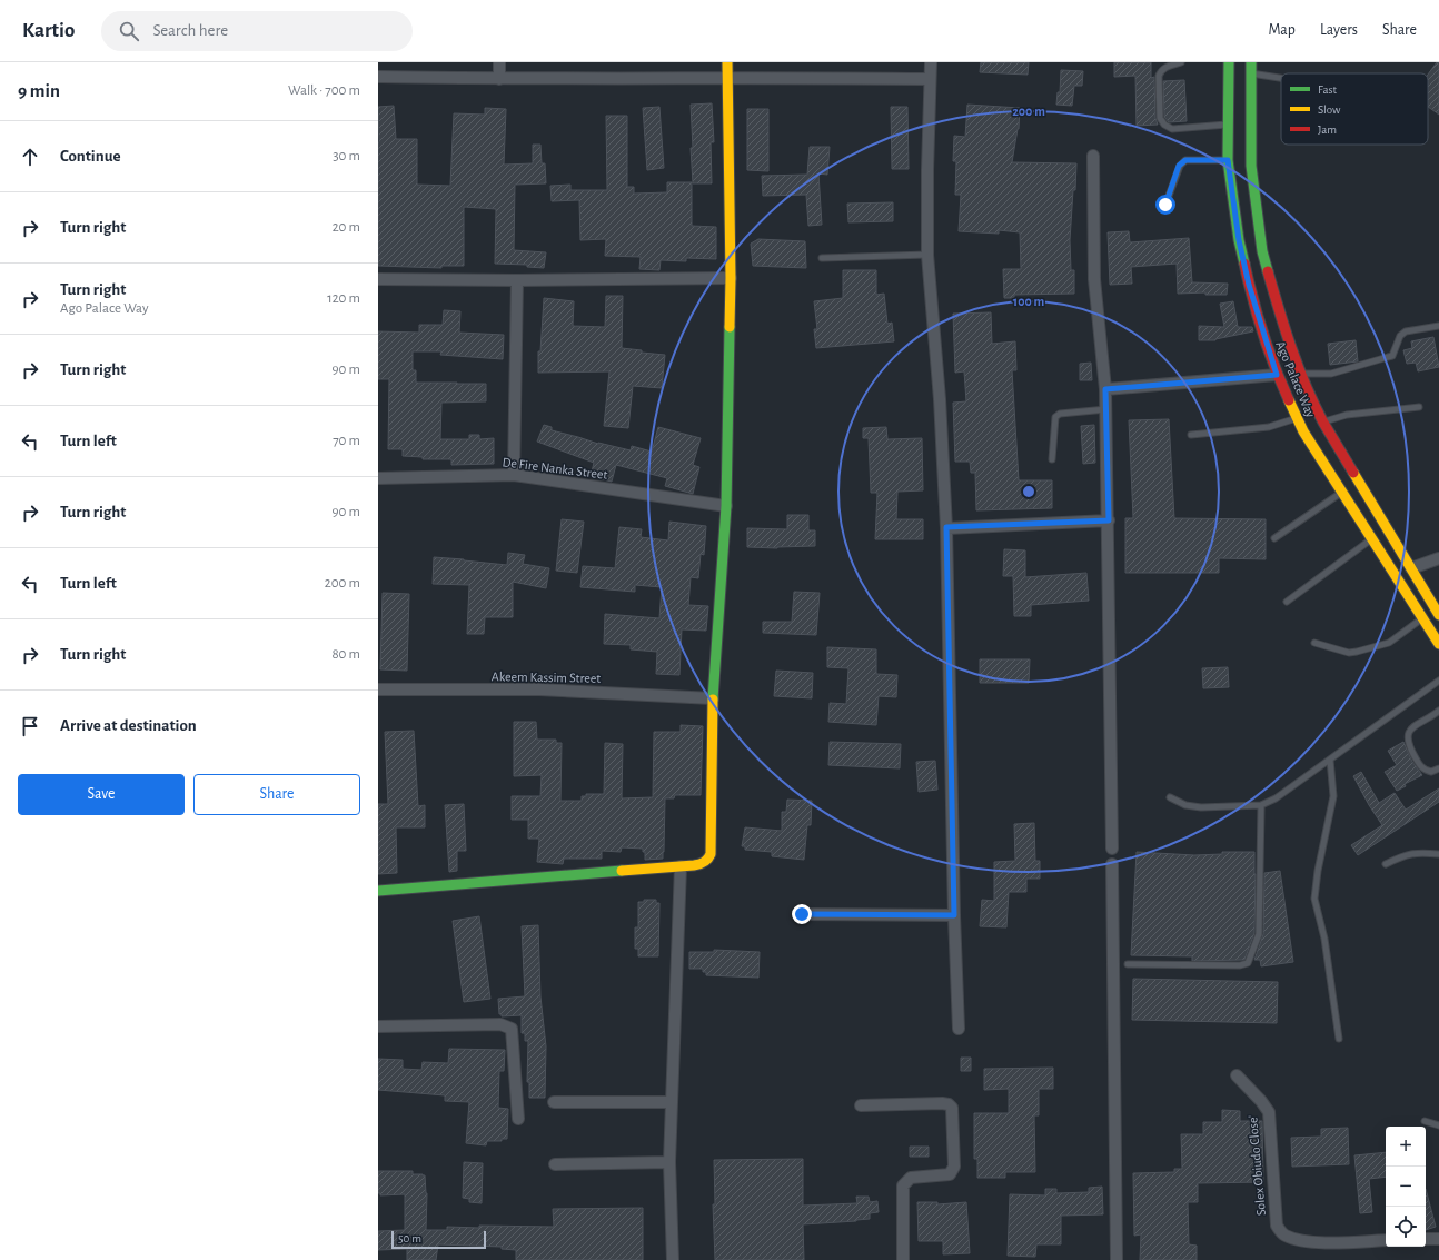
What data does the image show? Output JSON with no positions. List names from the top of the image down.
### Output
{
  "streets": {
    "main road": ["Ago Palace Way"],
    "street": ["De Fire Nanka Street", "Akeem Kassim Street", "Solex Obiudo Close'"]
  },
  "legend": ["Fast", "Slow", "Jam"],
  "scale_bar": "50 m",
  "page": {
    "header": "Kartio",
    "search": "Search here",
    "nav": ["Map", "Layers", "Share"],
    "heading": ["9 min", "Walk · 700 m"],
    "list": [
      ["Continue", "30 m"],
      ["Turn right", "20 m"],
      ["Turn right", "Ago Palace Way", "120 m"],
      ["Turn right", "90 m"],
      ["Turn left", "70 m"],
      ["Turn right", "90 m"],
      ["Turn left", "200 m"],
      ["Turn right", "80 m"],
      "Arrive at destination"
    ],
    "buttons": ["Save", "Share"],
    "map_buttons": ["+", "−"],
    "scale": "50 m"
  },
  "rings": ["200 m", "100 m"]
}
